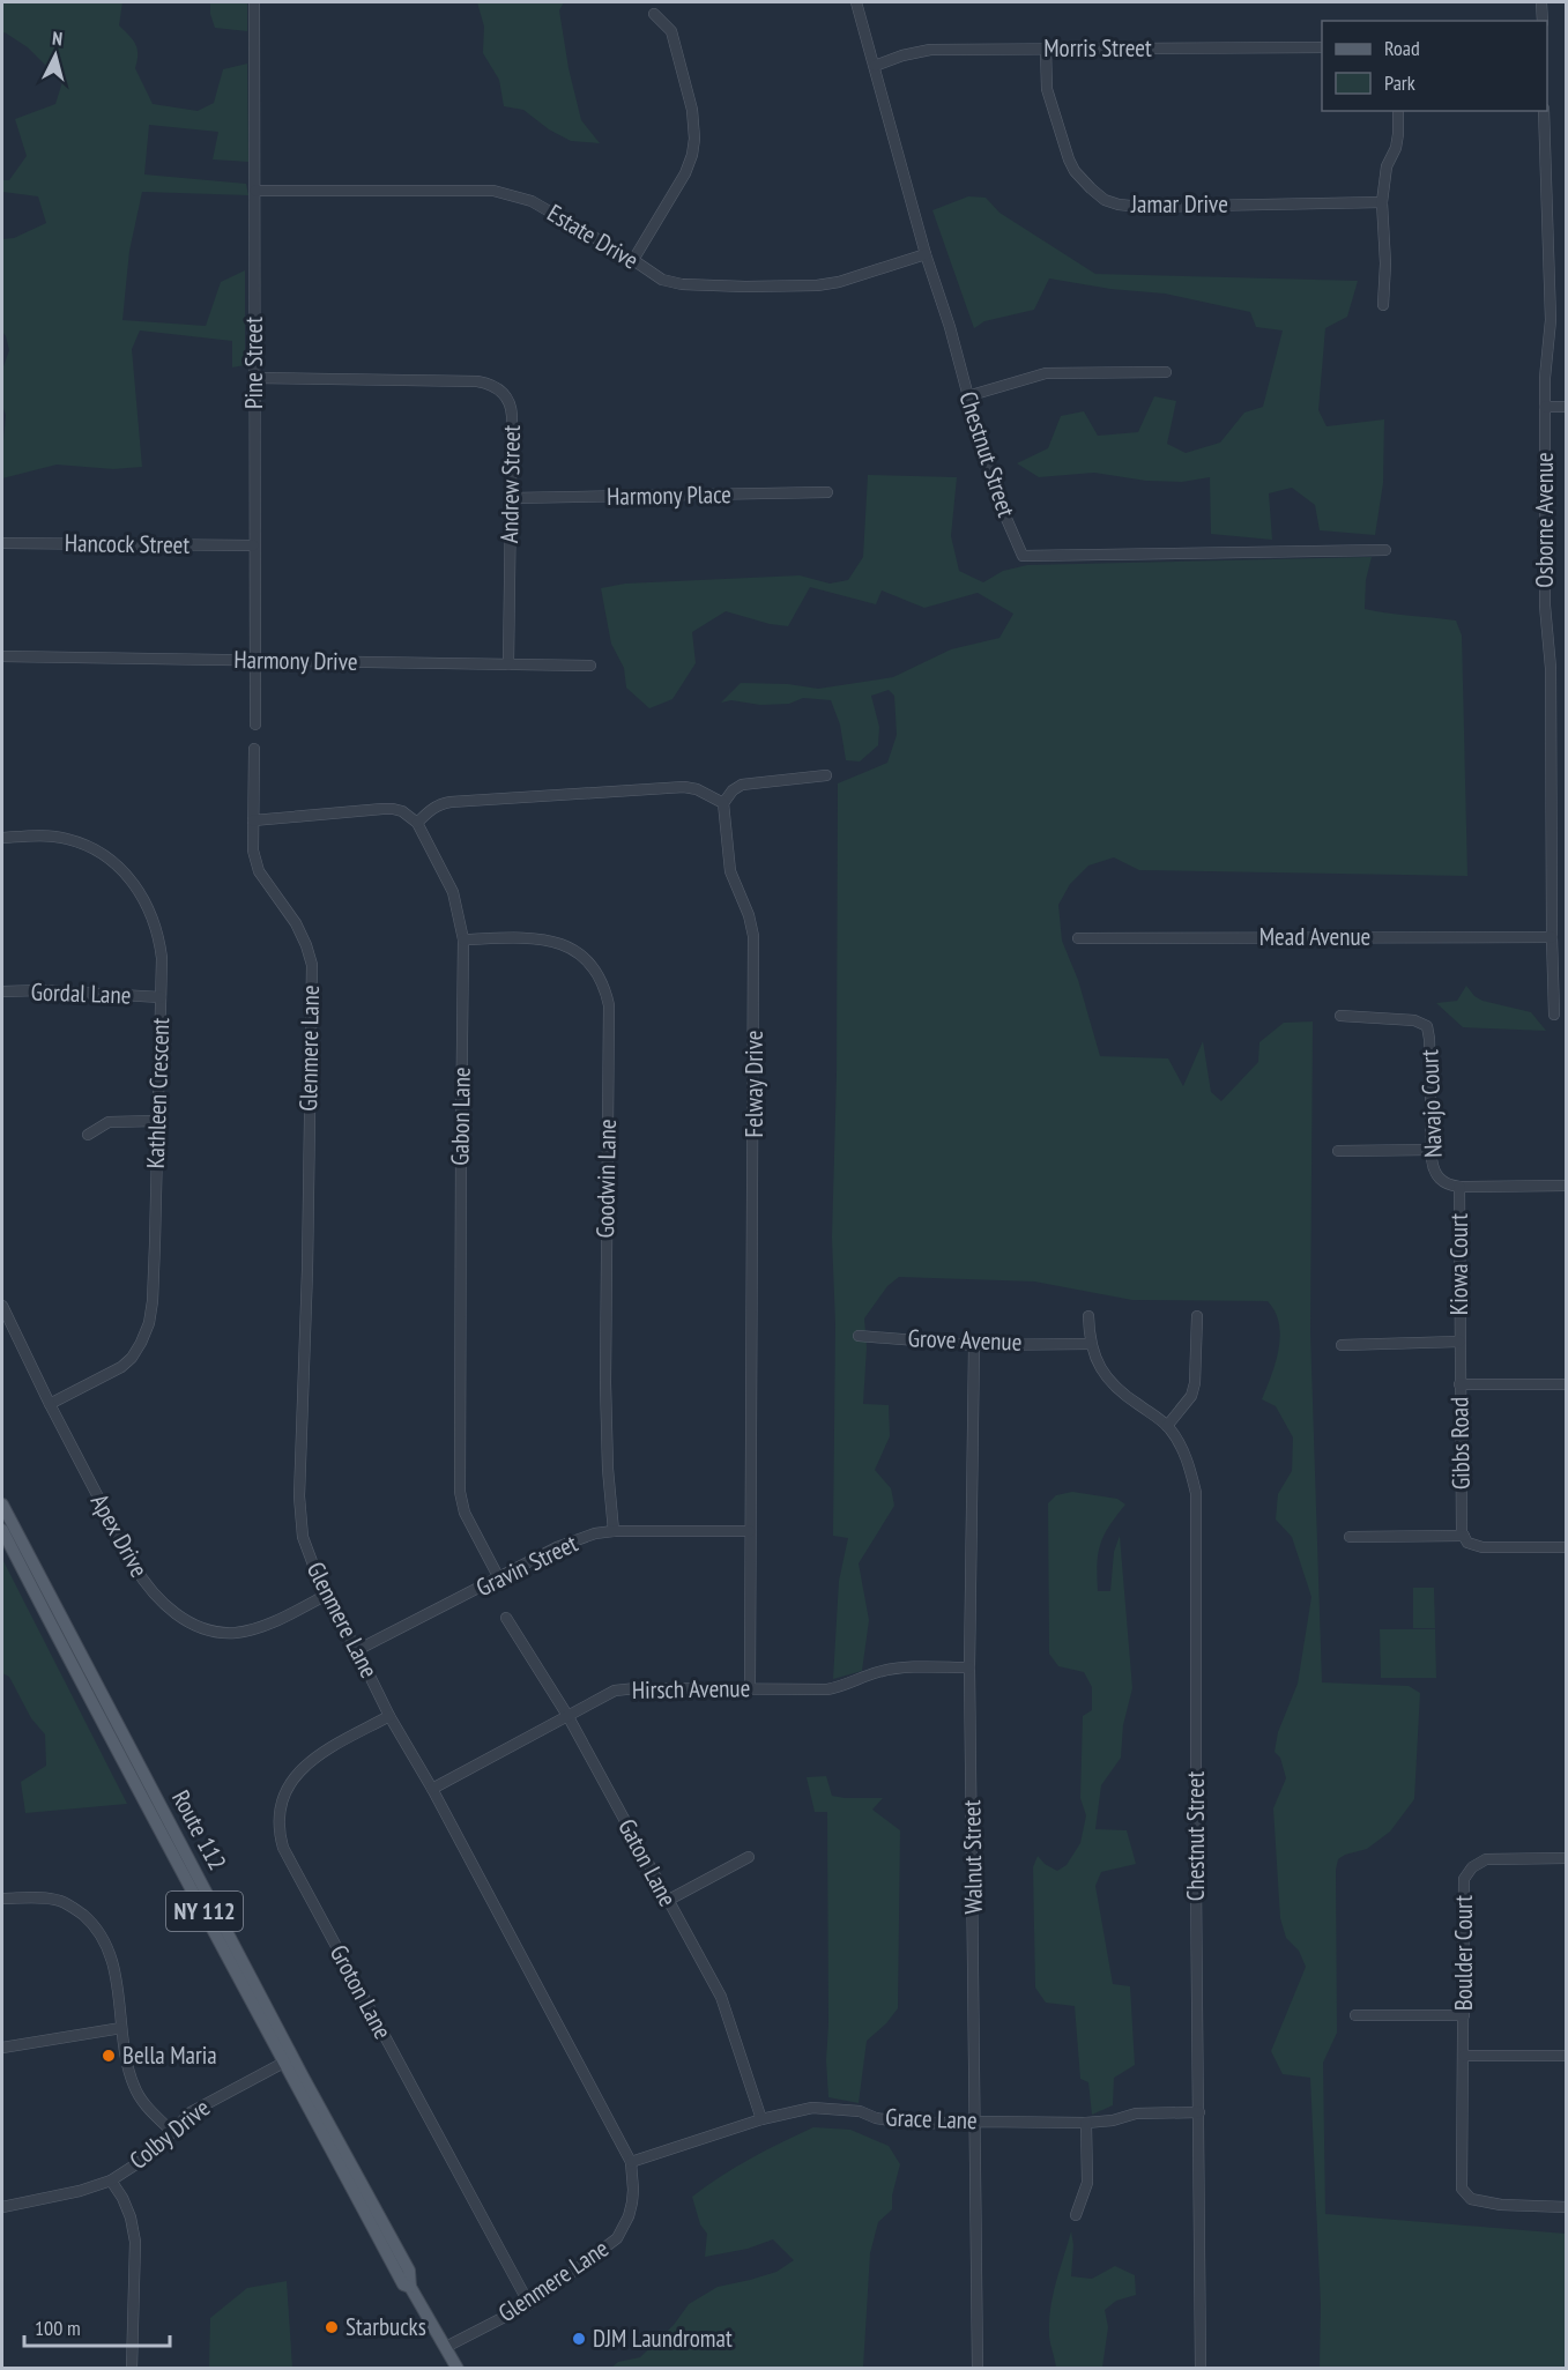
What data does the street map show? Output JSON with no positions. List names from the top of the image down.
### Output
{
  "streets": {
    "main road": ["Route 112", "NY 112"],
    "street": [
      "Morris Street",
      "Jamar Drive",
      "Estate Drive",
      "Pine Street",
      "Chestnut Street",
      "Andrew Street",
      "Harmony Place",
      "Osborne Avenue",
      "Hancock Street",
      "Harmony Drive",
      "Mead Avenue",
      "Gordal Lane",
      "Glenmere Lane",
      "Felway Drive",
      "Kathleen Crescent",
      "Navajo Court",
      "Gabon Lane",
      "Goodwin Lane",
      "Kiowa Court",
      "Grove Avenue",
      "Gibbs Road",
      "Apex Drive",
      "Gravin Street",
      "Hirsch Avenue",
      "Walnut Street",
      "Gaton Lane",
      "Boulder Court",
      "Groton Lane",
      "Grace Lane",
      "Colby Drive"
    ]
  },
  "crossings": [
    ["Morris Street", "Jamar Drive"],
    ["Morris Street", "Chestnut Street"],
    ["Estate Drive", "Pine Street"],
    ["Estate Drive", "Chestnut Street"],
    ["Pine Street", "Andrew Street"],
    ["Pine Street", "Hancock Street"],
    ["Pine Street", "Harmony Drive"],
    ["Chestnut Street", "Grove Avenue"],
    ["Chestnut Street", "Grace Lane"],
    ["Andrew Street", "Harmony Place"],
    ["Andrew Street", "Harmony Drive"],
    ["Osborne Avenue", "Mead Avenue"],
    ["Gordal Lane", "Kathleen Crescent"],
    ["Glenmere Lane", "Apex Drive"],
    ["Glenmere Lane", "Gravin Street"],
    ["Glenmere Lane", "Hirsch Avenue"],
    ["Glenmere Lane", "Route 112"],
    ["Glenmere Lane", "Groton Lane"],
    ["Glenmere Lane", "Grace Lane"],
    ["Felway Drive", "Gravin Street"],
    ["Felway Drive", "Hirsch Avenue"],
    ["Kathleen Crescent", "Apex Drive"],
    ["Navajo Court", "Kiowa Court"],
    ["Gabon Lane", "Goodwin Lane"],
    ["Gabon Lane", "Gravin Street"],
    ["Goodwin Lane", "Gravin Street"],
    ["Kiowa Court", "Gibbs Road"],
    ["Grove Avenue", "Walnut Street"],
    ["Hirsch Avenue", "Walnut Street"],
    ["Hirsch Avenue", "Gaton Lane"],
    ["Route 112", "Colby Drive"],
    ["Walnut Street", "Grace Lane"],
    ["Gaton Lane", "Grace Lane"]
  ],
  "places": ["Bella Maria", "Starbucks", "DJM Laundromat"],
  "legend": ["Road", "Park"],
  "scale_bar": "100 m",
  "north": "top"
}
